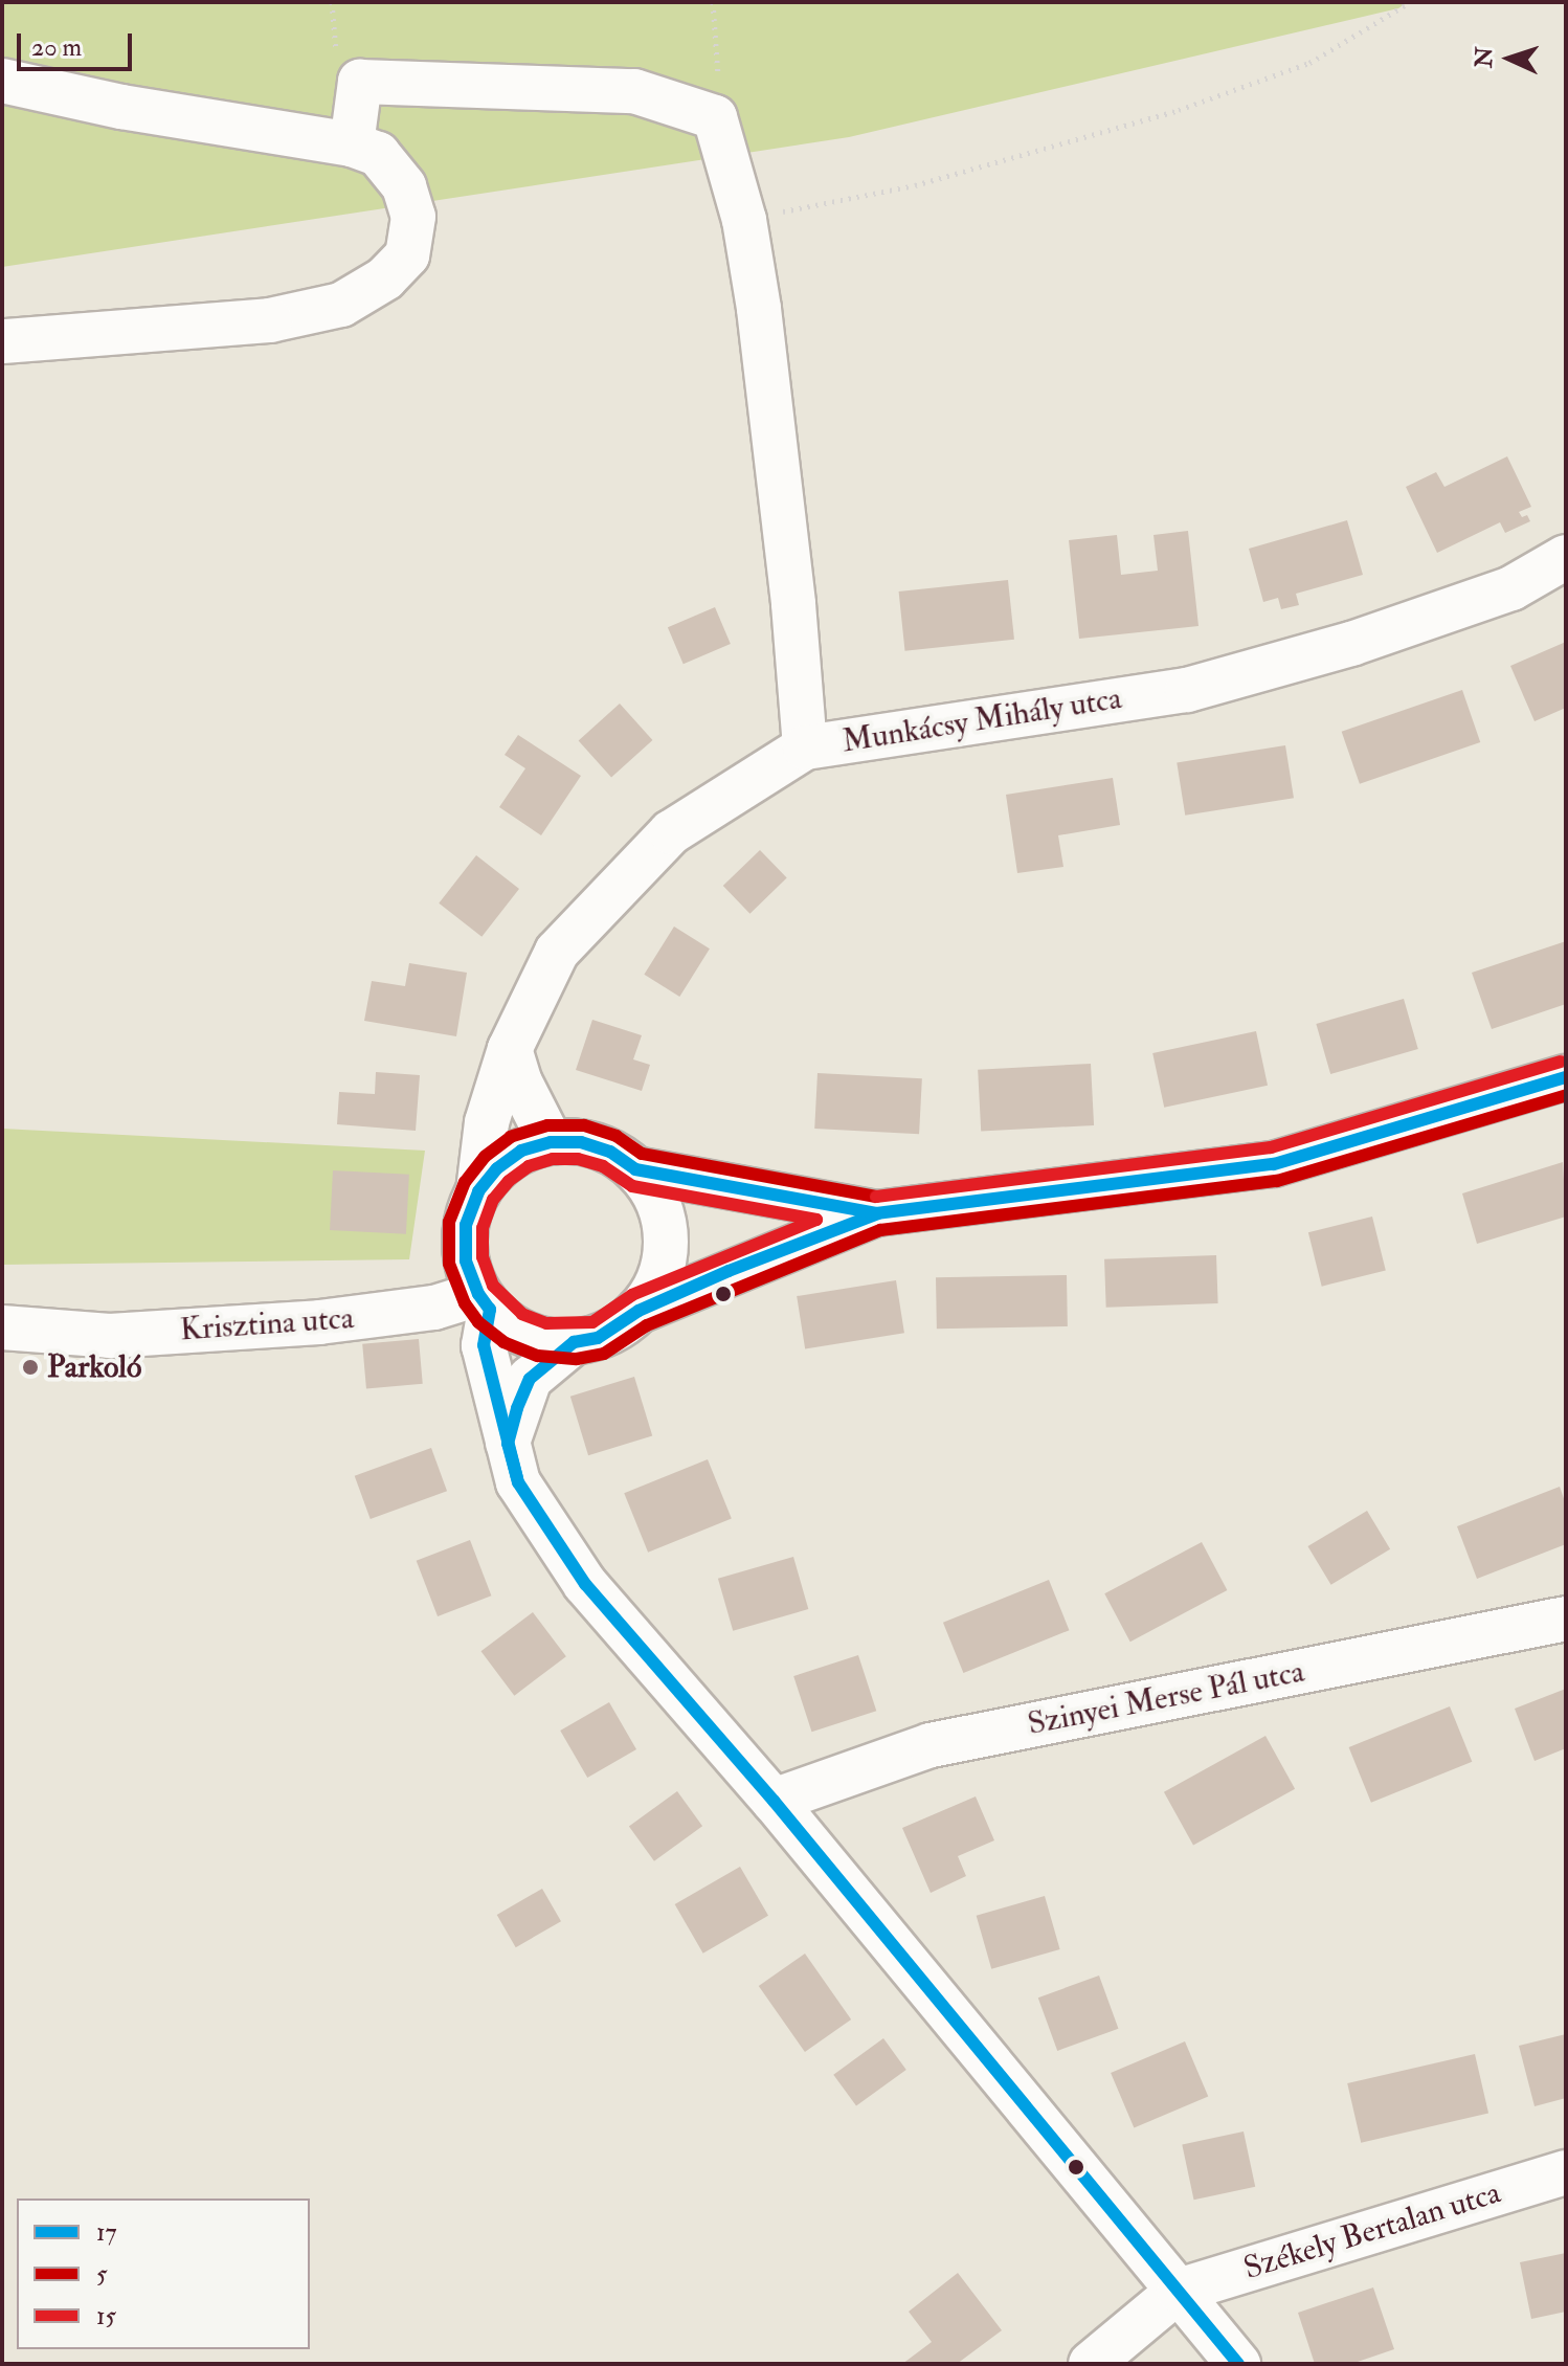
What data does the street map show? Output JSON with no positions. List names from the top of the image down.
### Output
{
  "streets": {
    "street": [
      "Munkácsy Mihály utca",
      "Krisztina utca",
      "Szinyei Merse Pál utca",
      "Székely Bertalan utca"
    ]
  },
  "crossings": [
    ["Munkácsy Mihály utca", "Krisztina utca"]
  ],
  "places": ["Parkoló"],
  "lines": ["transit line 15", "transit line 17", "transit line 5"],
  "legend": ["17", "5", "15"],
  "scale_bar": "20 m",
  "north": "left"
}
